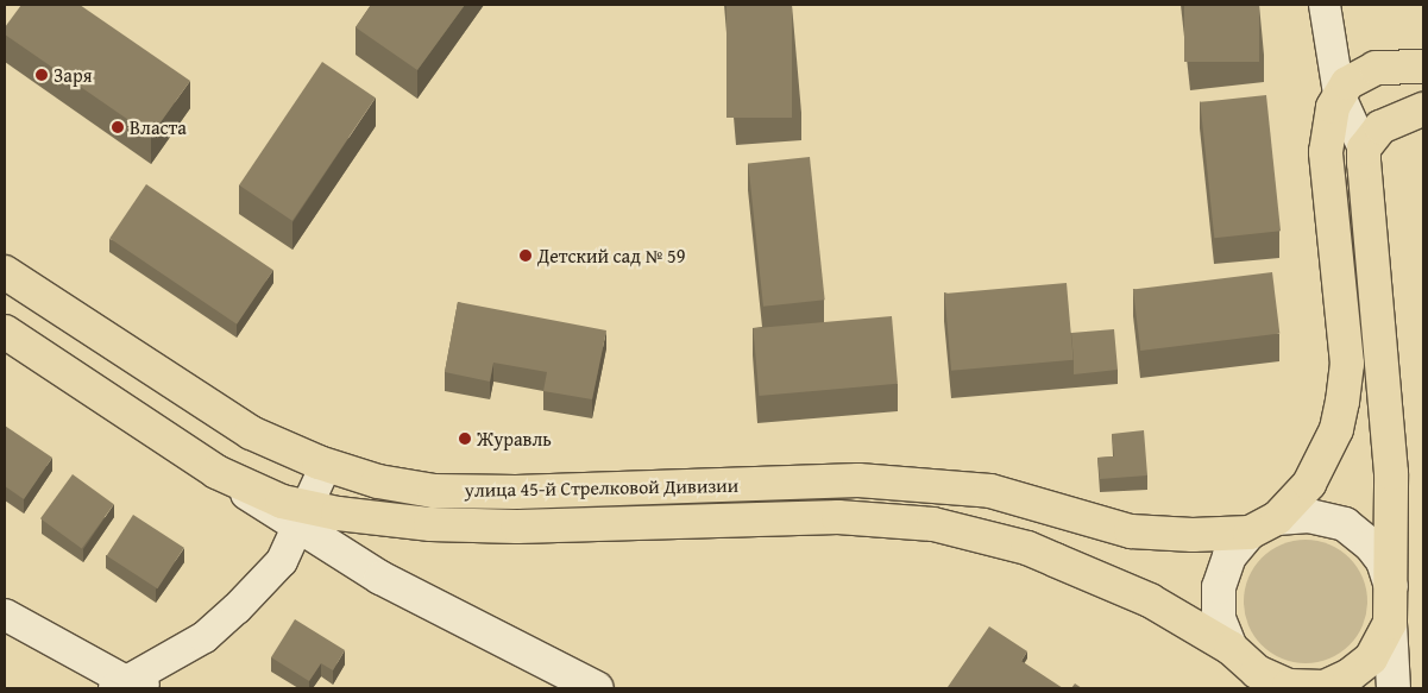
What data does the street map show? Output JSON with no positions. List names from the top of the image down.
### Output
{
  "streets": {
    "main road": ["улица 45-й Стрелковой Дивизии"]
  },
  "places": [
    "Заря",
    "Власта",
    "Детский сад № 59",
    "Журавль"
  ]
}
